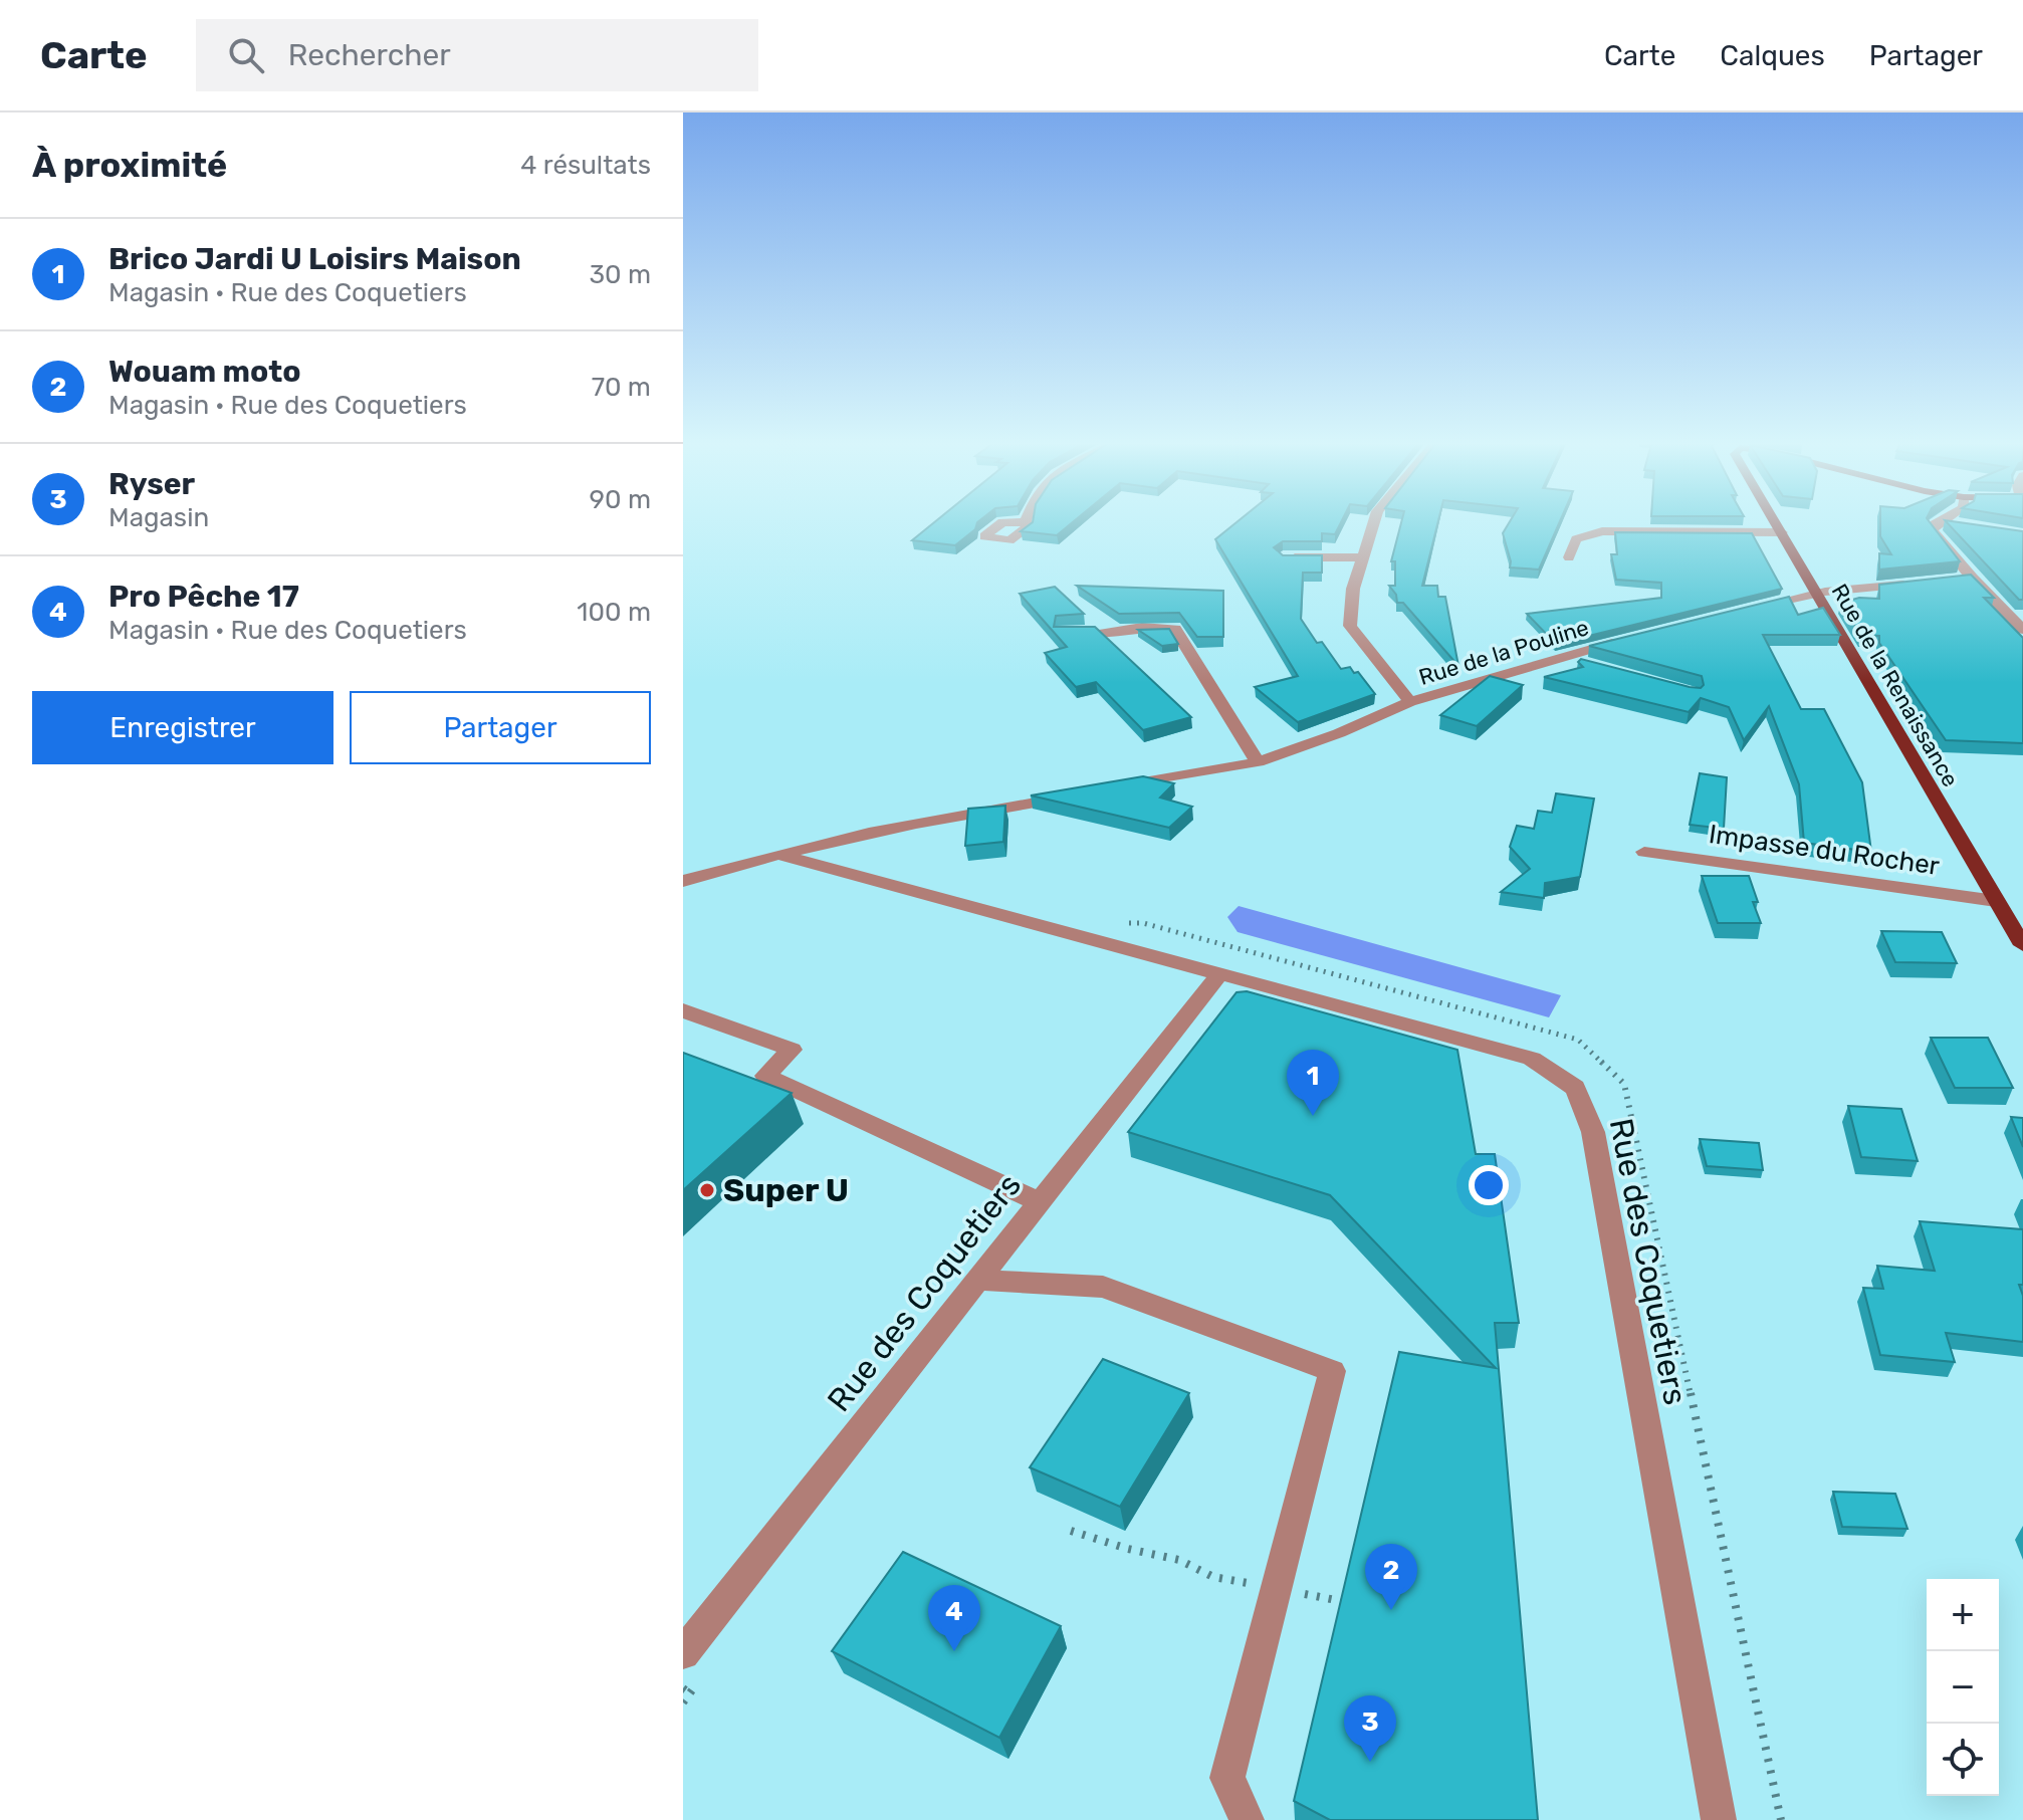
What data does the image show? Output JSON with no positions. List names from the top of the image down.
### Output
{
  "streets": {
    "main road": ["Rue de la Renaissance"],
    "street": ["Rue de la Pouline", "Impasse du Rocher", "Rue des Coquetiers"]
  },
  "crossings": [
    ["Rue de la Renaissance", "Impasse du Rocher"]
  ],
  "places": ["Super U"],
  "page": {
    "header": "Carte",
    "search": "Rechercher",
    "nav": ["Carte", "Calques", "Partager"],
    "heading": ["À proximité", "4 résultats"],
    "list": [
      {
        "mark": "1",
        "name": "Brico Jardi U Loisirs Maison",
        "note": "Magasin · Rue des Coquetiers",
        "value": "30 m"
      },
      {
        "mark": "2",
        "name": "Wouam moto",
        "note": "Magasin · Rue des Coquetiers",
        "value": "70 m"
      },
      {
        "mark": "3",
        "name": "Ryser",
        "note": "Magasin",
        "value": "90 m"
      },
      {
        "mark": "4",
        "name": "Pro Pêche 17",
        "note": "Magasin · Rue des Coquetiers",
        "value": "100 m"
      }
    ],
    "buttons": ["Enregistrer", "Partager"],
    "pins": [
      "1",
      "2",
      "4",
      "3"
    ],
    "map_buttons": ["+", "−"]
  }
}
